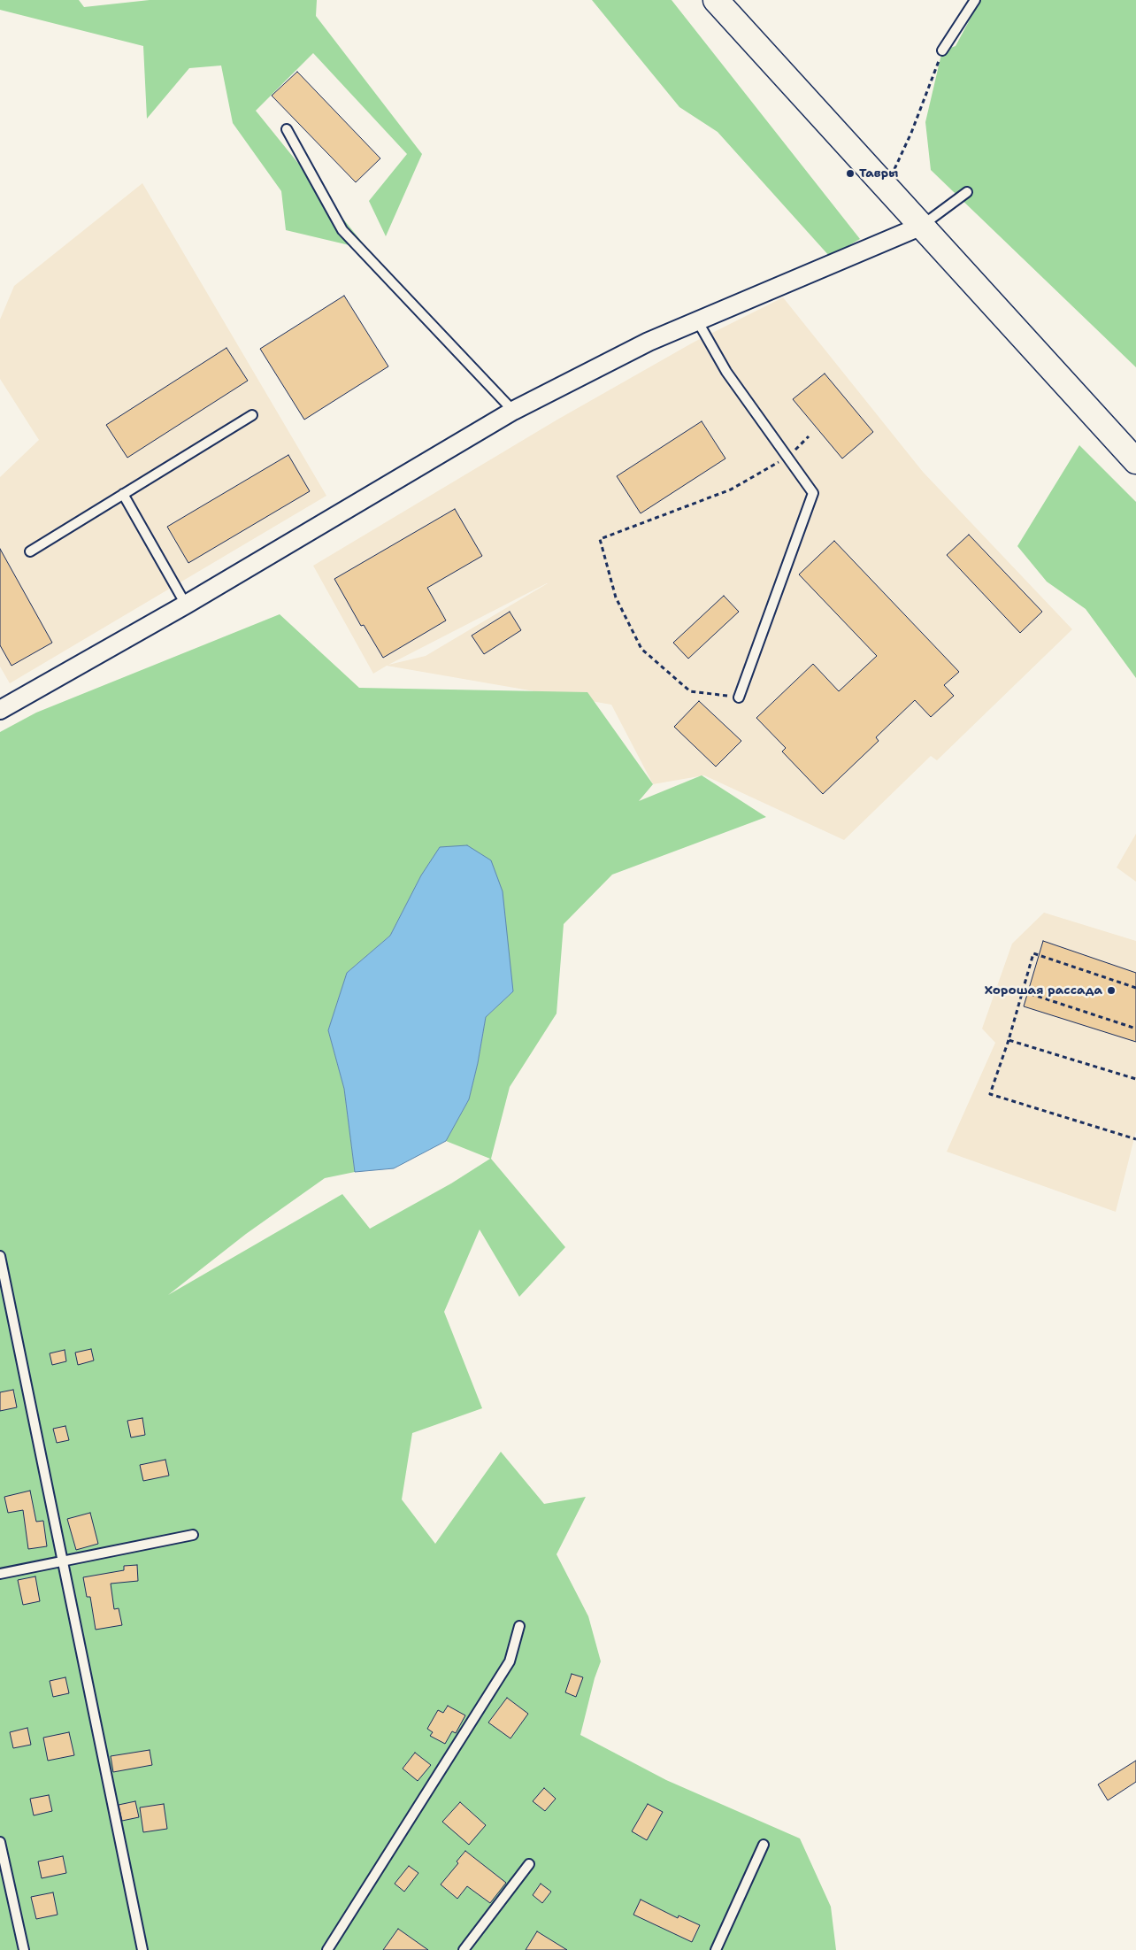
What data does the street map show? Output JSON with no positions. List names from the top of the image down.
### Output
{
  "places": ["Тавры", "Хорошая рассада"]
}
